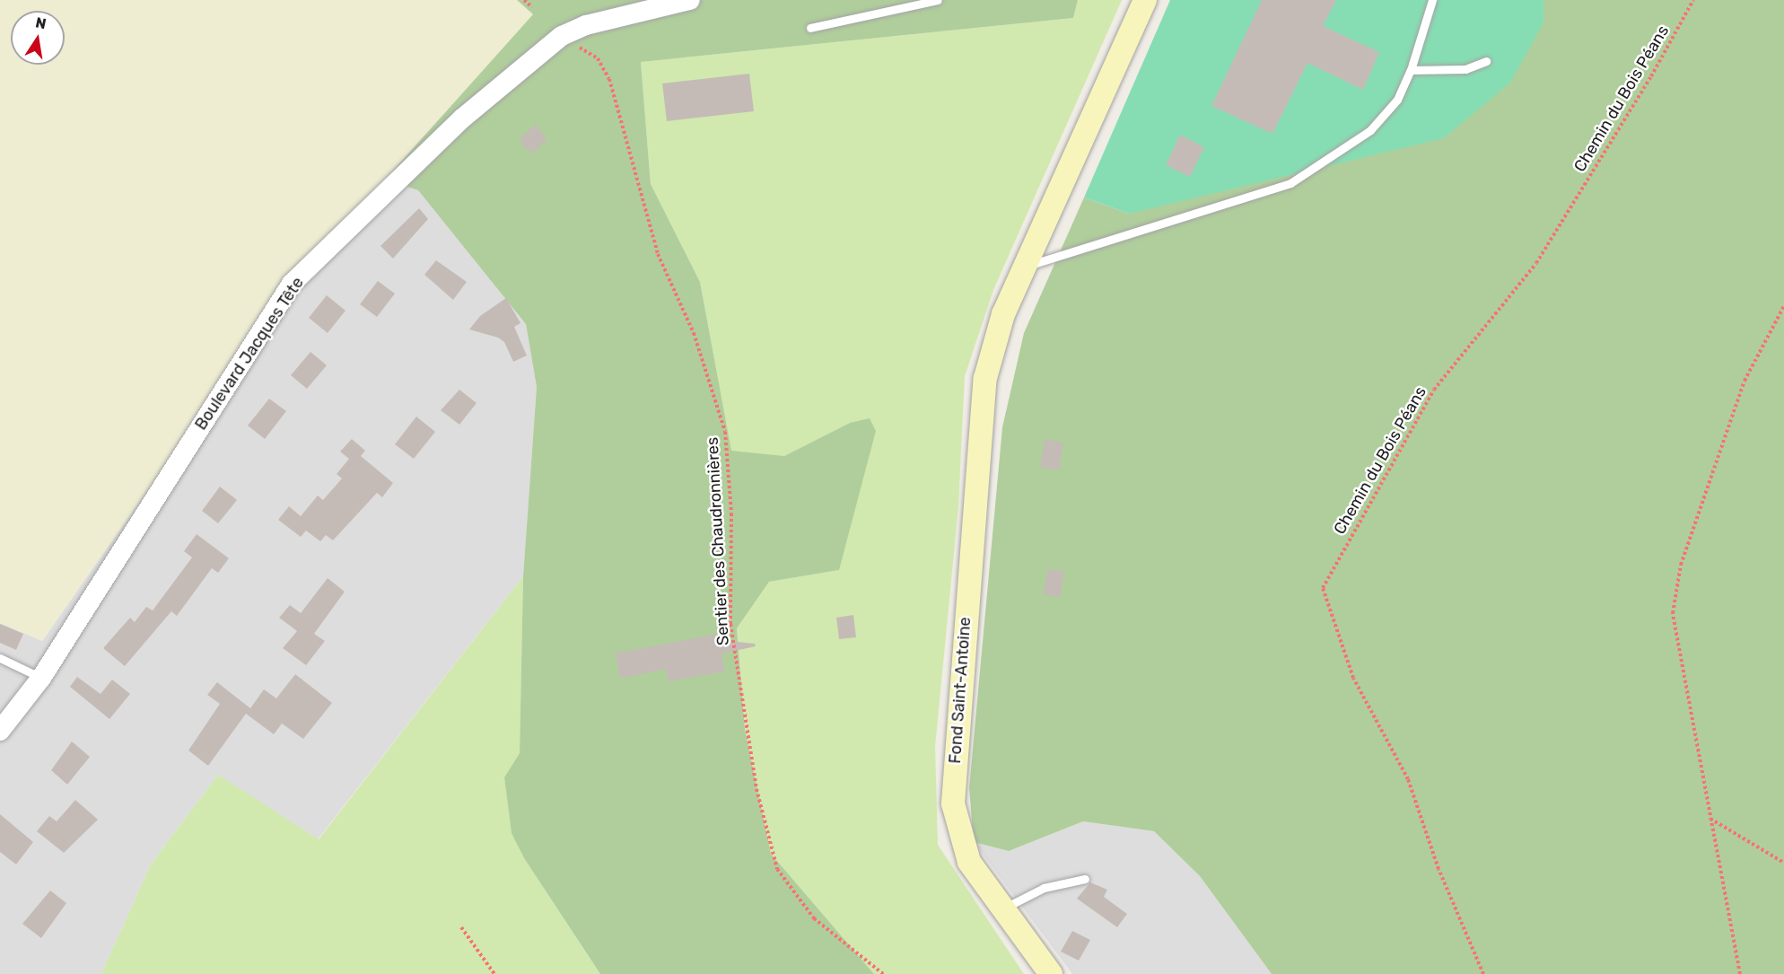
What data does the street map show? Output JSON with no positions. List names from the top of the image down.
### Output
{
  "streets": {
    "main road": ["Fond Saint-Antoine"],
    "street": ["Boulevard Jacques Tête"],
    "path": ["Chemin du Bois Péans", "Sentier des Chaudronnières"]
  },
  "crossings": [
    ["Boulevard Jacques Tête", "Sentier des Chaudronnières"]
  ],
  "north": "top"
}
